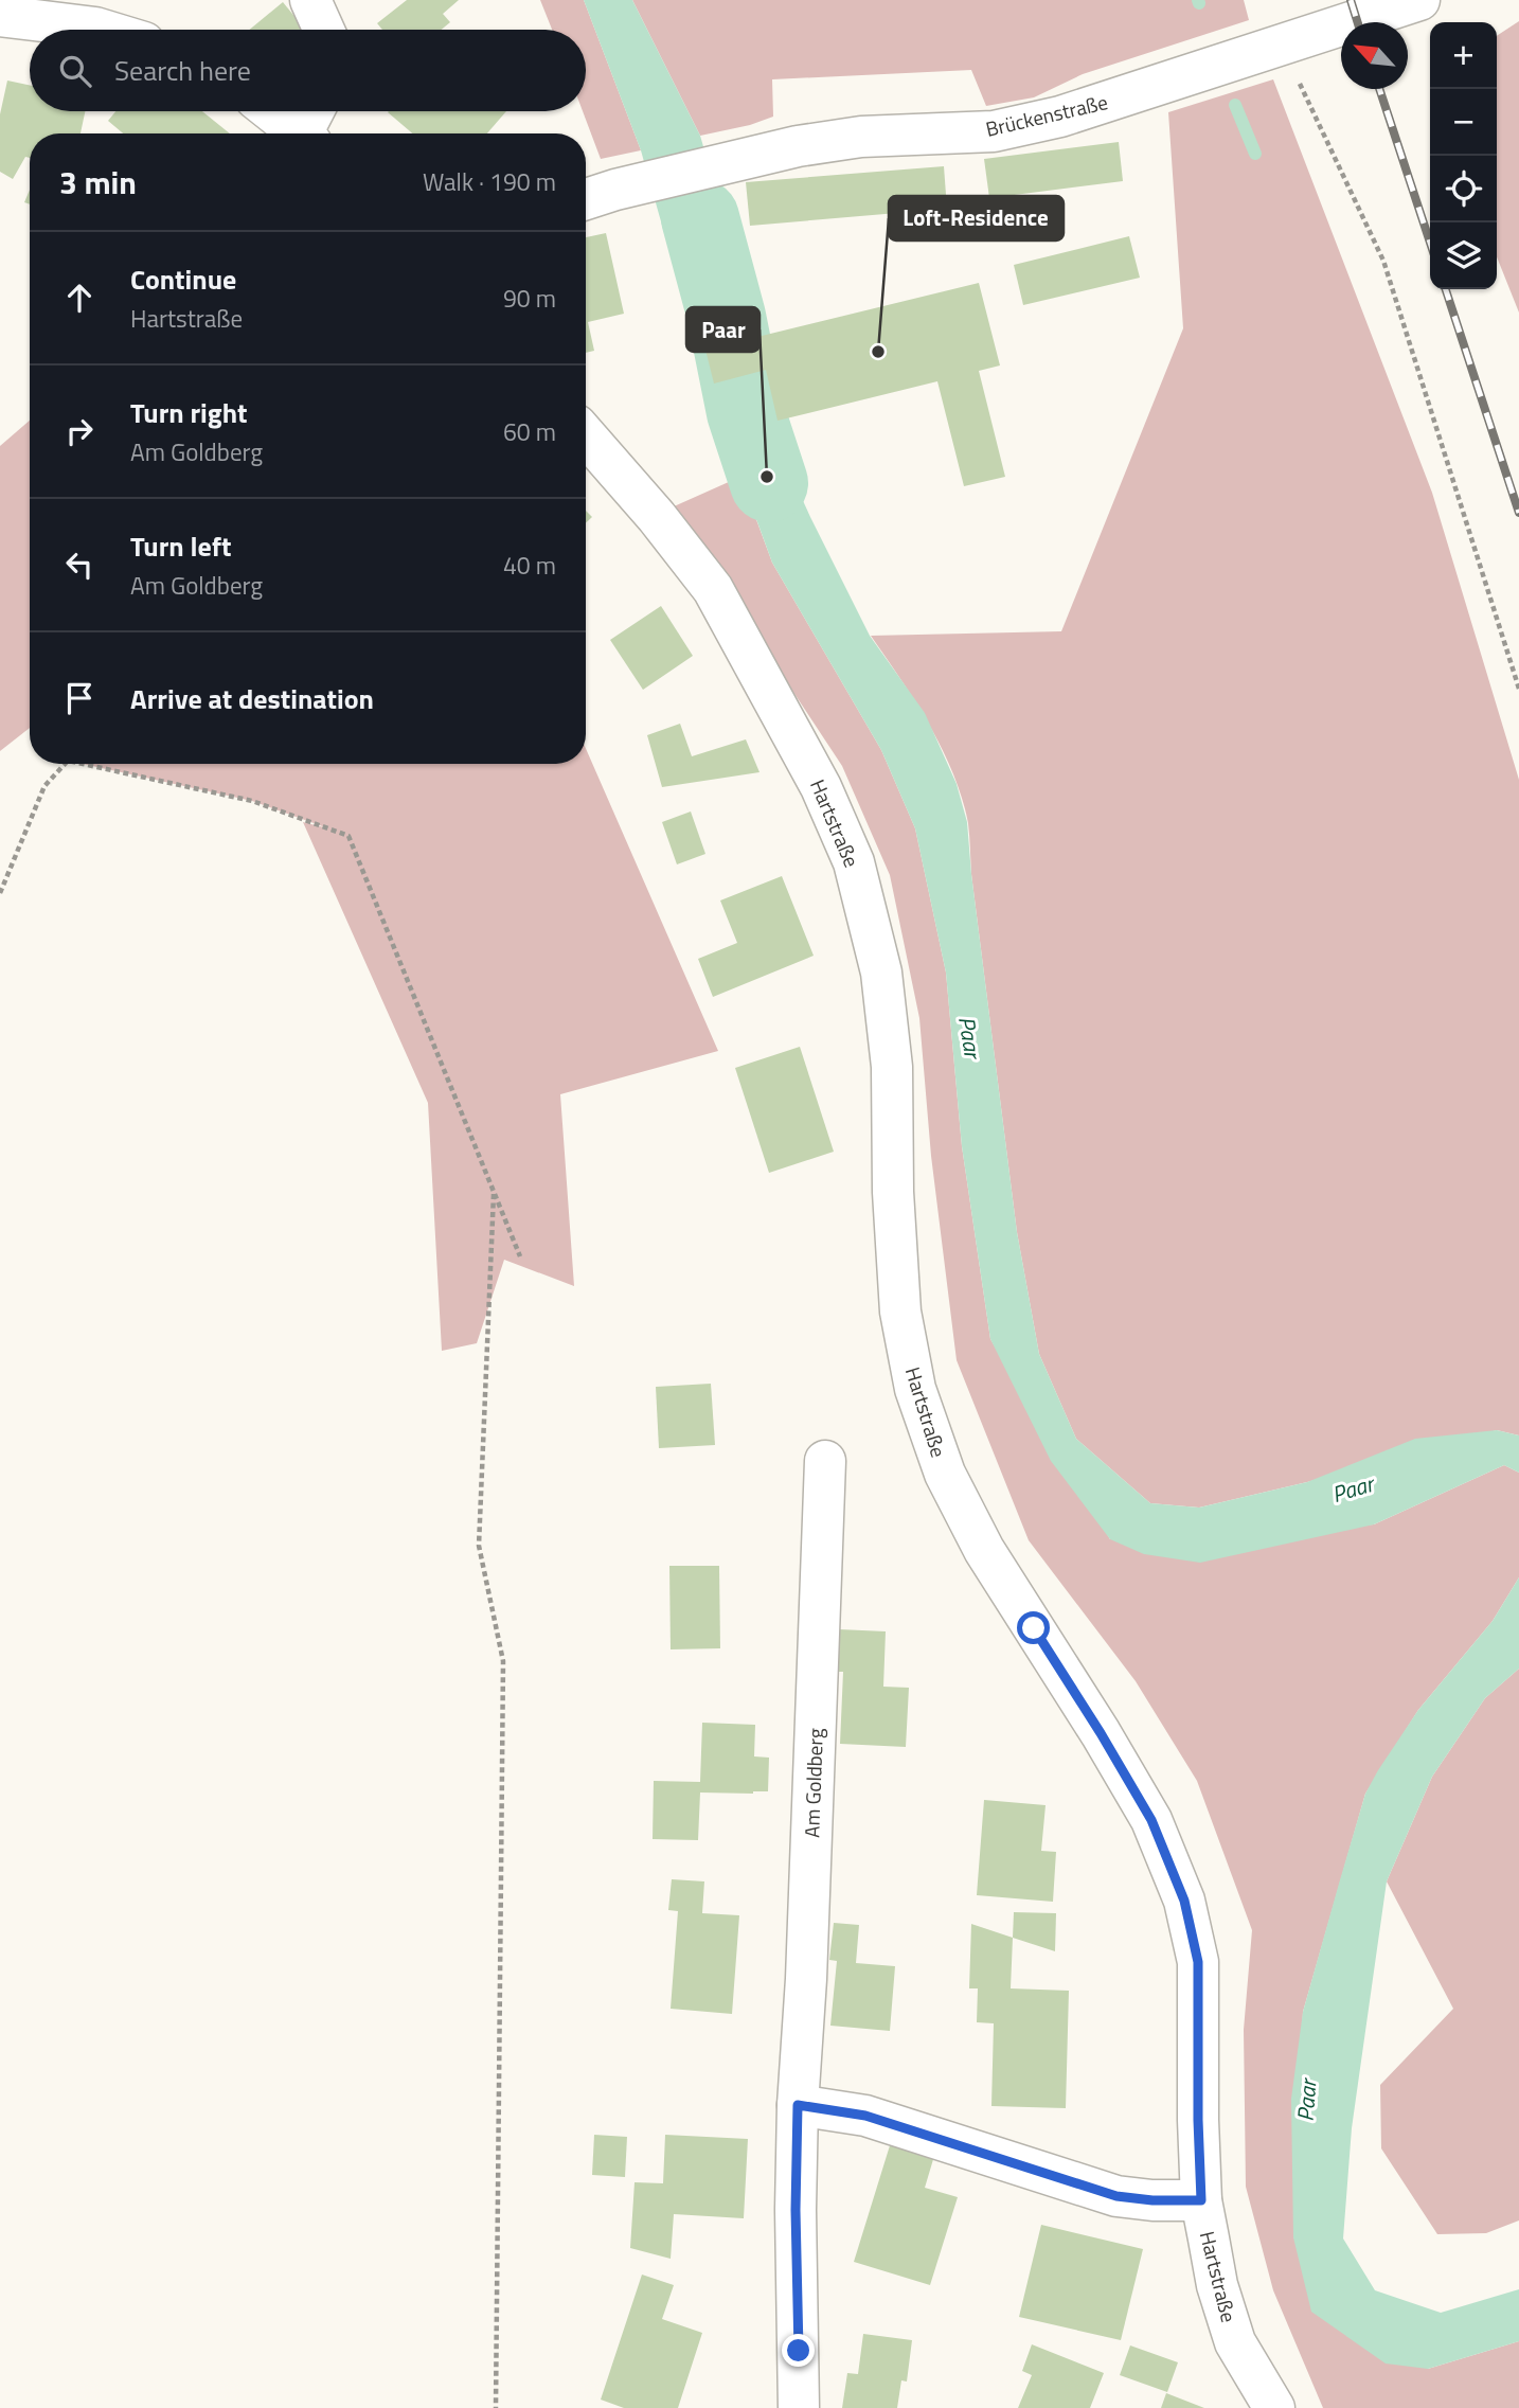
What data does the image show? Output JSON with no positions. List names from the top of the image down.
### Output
{
  "streets": {
    "street": ["Brückenstraße", "Hartstraße", "Am Goldberg"]
  },
  "water": ["Paar"],
  "places": ["Loft-Residence", "Paar"],
  "north": "top left",
  "page": {
    "map_buttons": ["+", "−"],
    "search": "Search here",
    "heading": ["3 min", "Walk · 190 m"],
    "list": [
      ["Continue", "Hartstraße", "90 m"],
      ["Turn right", "Am Goldberg", "60 m"],
      ["Turn left", "Am Goldberg", "40 m"],
      "Arrive at destination"
    ]
  }
}
